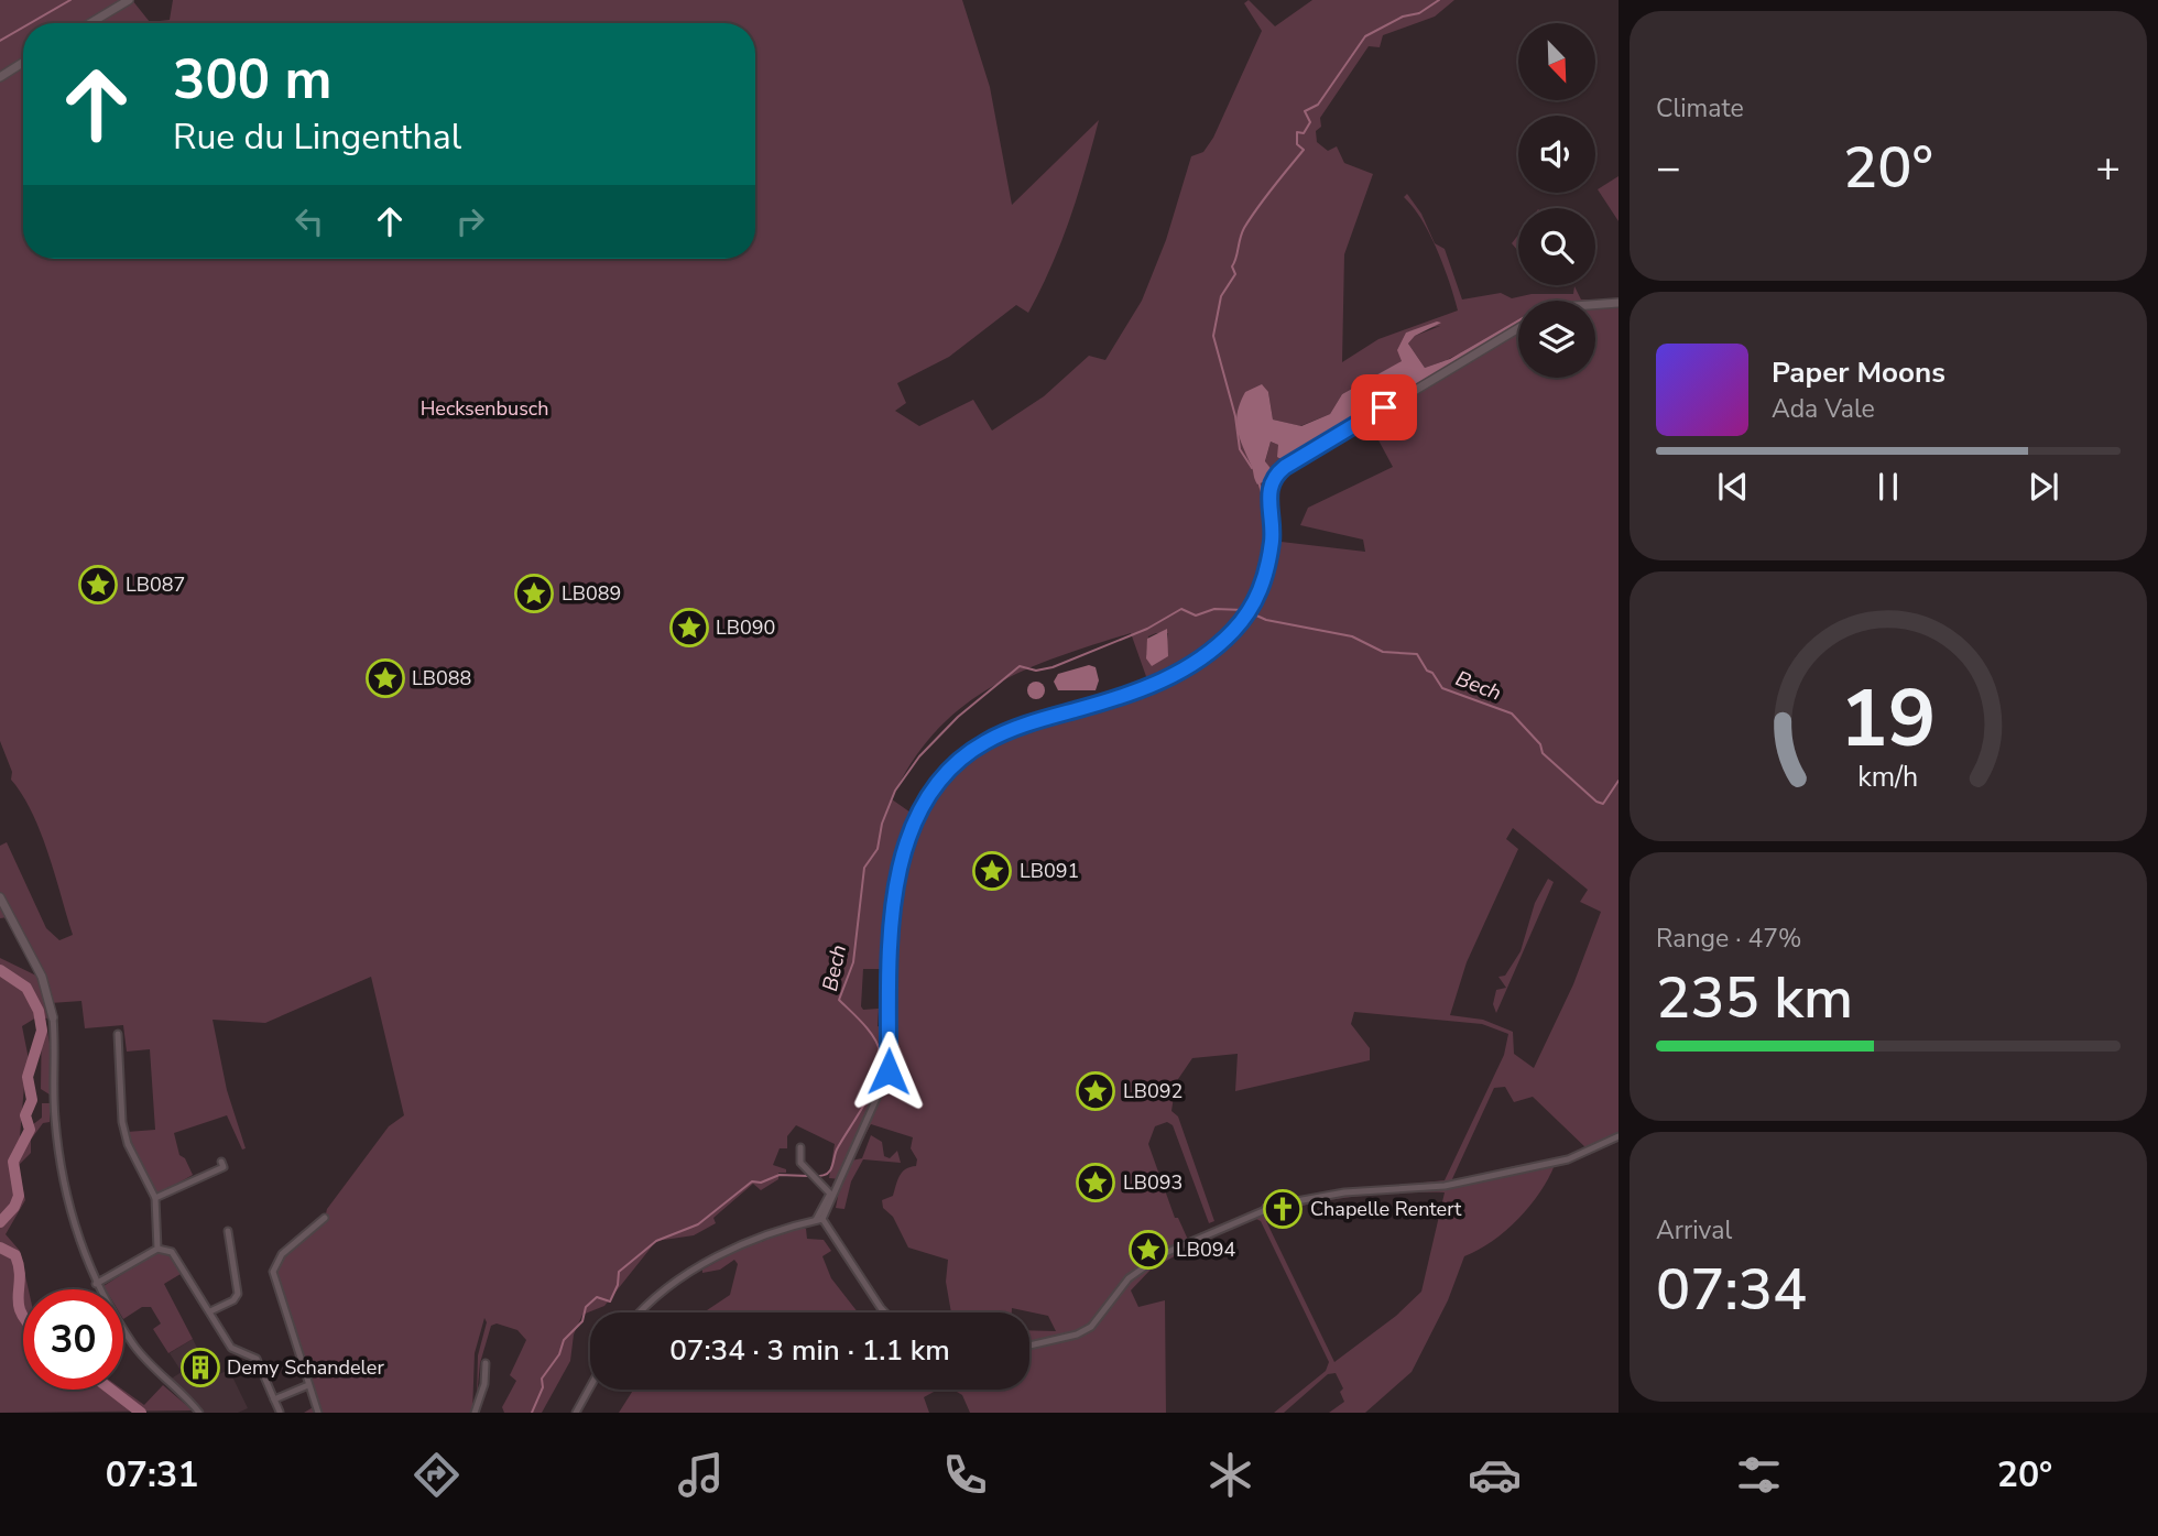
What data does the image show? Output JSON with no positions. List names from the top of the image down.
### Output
{
  "water": ["Bech"],
  "parks": ["Hecksenbusch"],
  "places": {
    "place": [
      "LB087",
      "LB089",
      "LB090",
      "LB088",
      "LB091",
      "LB092",
      "LB093",
      "LB094"
    ],
    "church": ["Chapelle Rentert"],
    "building": ["Demy Schandeler"]
  },
  "north": "bottom right",
  "page": {
    "tile": [
      "Climate",
      ["Range · 47%", "235 km"],
      ["Arrival", "07:34"]
    ],
    "turn": ["300 m", "Rue du Lingenthal"],
    "heat": ["−", "20°", "+"],
    "song": ["Paper Moons", "Ada Vale"],
    "limit": "30",
    "trip": "07:34 · 3 min · 1.1 km",
    "tabs": ["07:31", "20°"],
    "gauge": ["19", "km/h"]
  }
}
